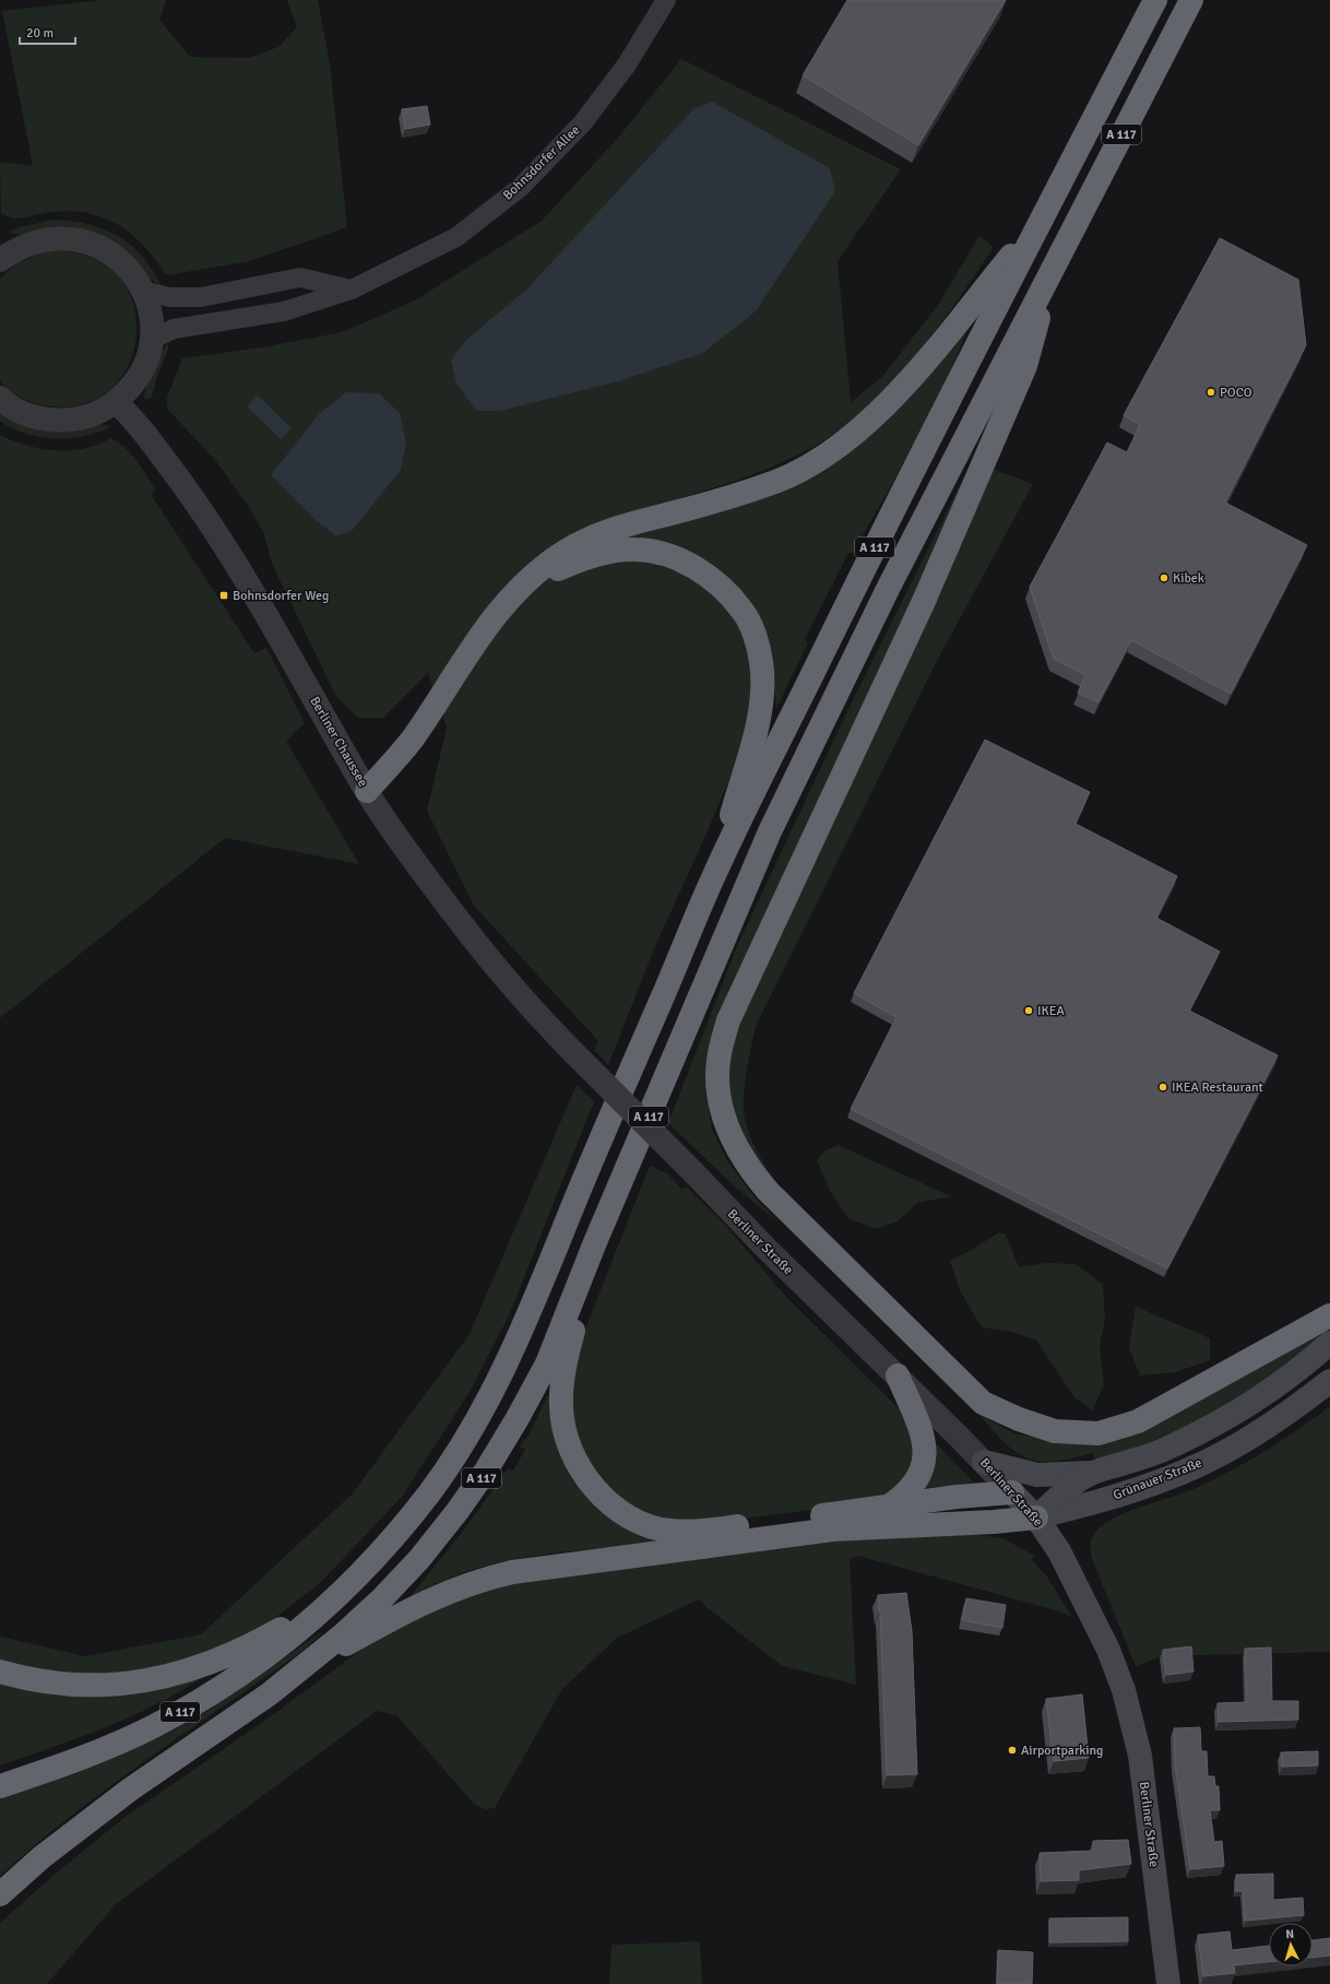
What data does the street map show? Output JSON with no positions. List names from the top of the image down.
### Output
{
  "streets": {
    "highway": ["A 117"],
    "main road": ["Berliner Straße", "Grünauer Straße"],
    "street": ["Bohnsdorfer Allee", "Berliner Chaussee"]
  },
  "crossings": [
    ["Berliner Chaussee", "Berliner Straße"],
    ["Berliner Straße", "Grünauer Straße"]
  ],
  "places": {
    "other": [
      "POCO",
      "Kibek",
      "IKEA",
      "IKEA Restaurant",
      "Airportparking"
    ],
    "transit": ["Bohnsdorfer Weg"]
  },
  "scale_bar": "20 m",
  "north": "top"
}
